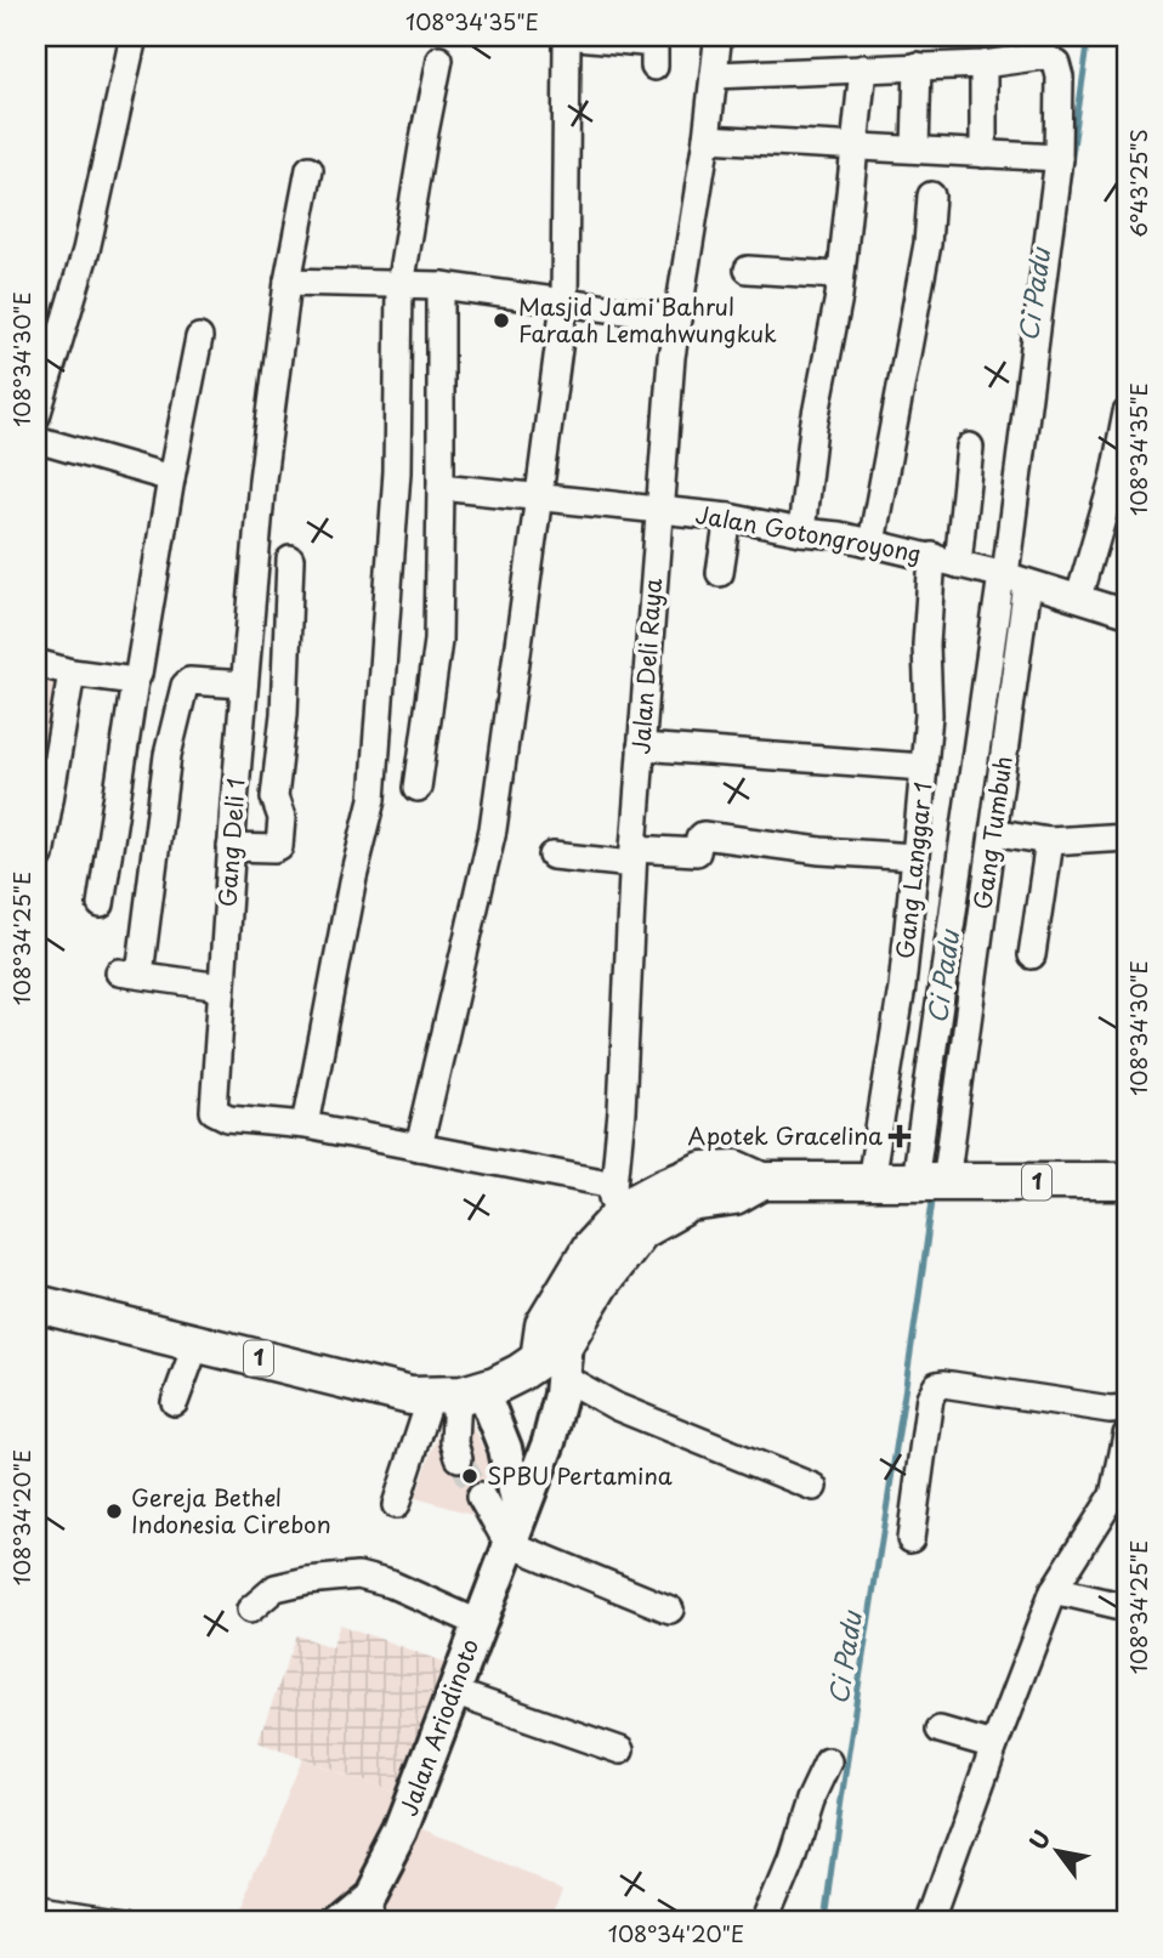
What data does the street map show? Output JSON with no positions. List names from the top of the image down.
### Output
{
  "streets": {
    "highway": ["1"],
    "main road": ["Jalan Ariodinoto"],
    "street": [
      "Jalan Gotongroyong",
      "Jalan Deli Raya",
      "Gang Tumbuh",
      "Gang Deli 1",
      "Gang Langgar 1"
    ]
  },
  "crossings": [
    ["Jalan Gotongroyong", "Jalan Deli Raya"],
    ["Jalan Gotongroyong", "Gang Tumbuh"],
    ["Jalan Gotongroyong", "Gang Langgar 1"],
    ["Jalan Deli Raya", "Gang Deli 1"],
    ["Jalan Deli Raya", "1"],
    ["Gang Tumbuh", "1"],
    ["Gang Langgar 1", "1"],
    ["1", "Jalan Ariodinoto"]
  ],
  "water": ["Ci Padu"],
  "places": {
    "other": ["Masjid Jami Bahrul Faraah Lemahwungkuk", "SPBU Pertamina", "Gereja Bethel Indonesia Cirebon"],
    "health": ["Apotek Gracelina"]
  },
  "north": "top left",
  "coordinates": [
    "108°34'35\"E",
    "6°43'25\"S",
    "108°34'30\"E",
    "108°34'25\"E",
    "108°34'20\"E"
  ]
}
